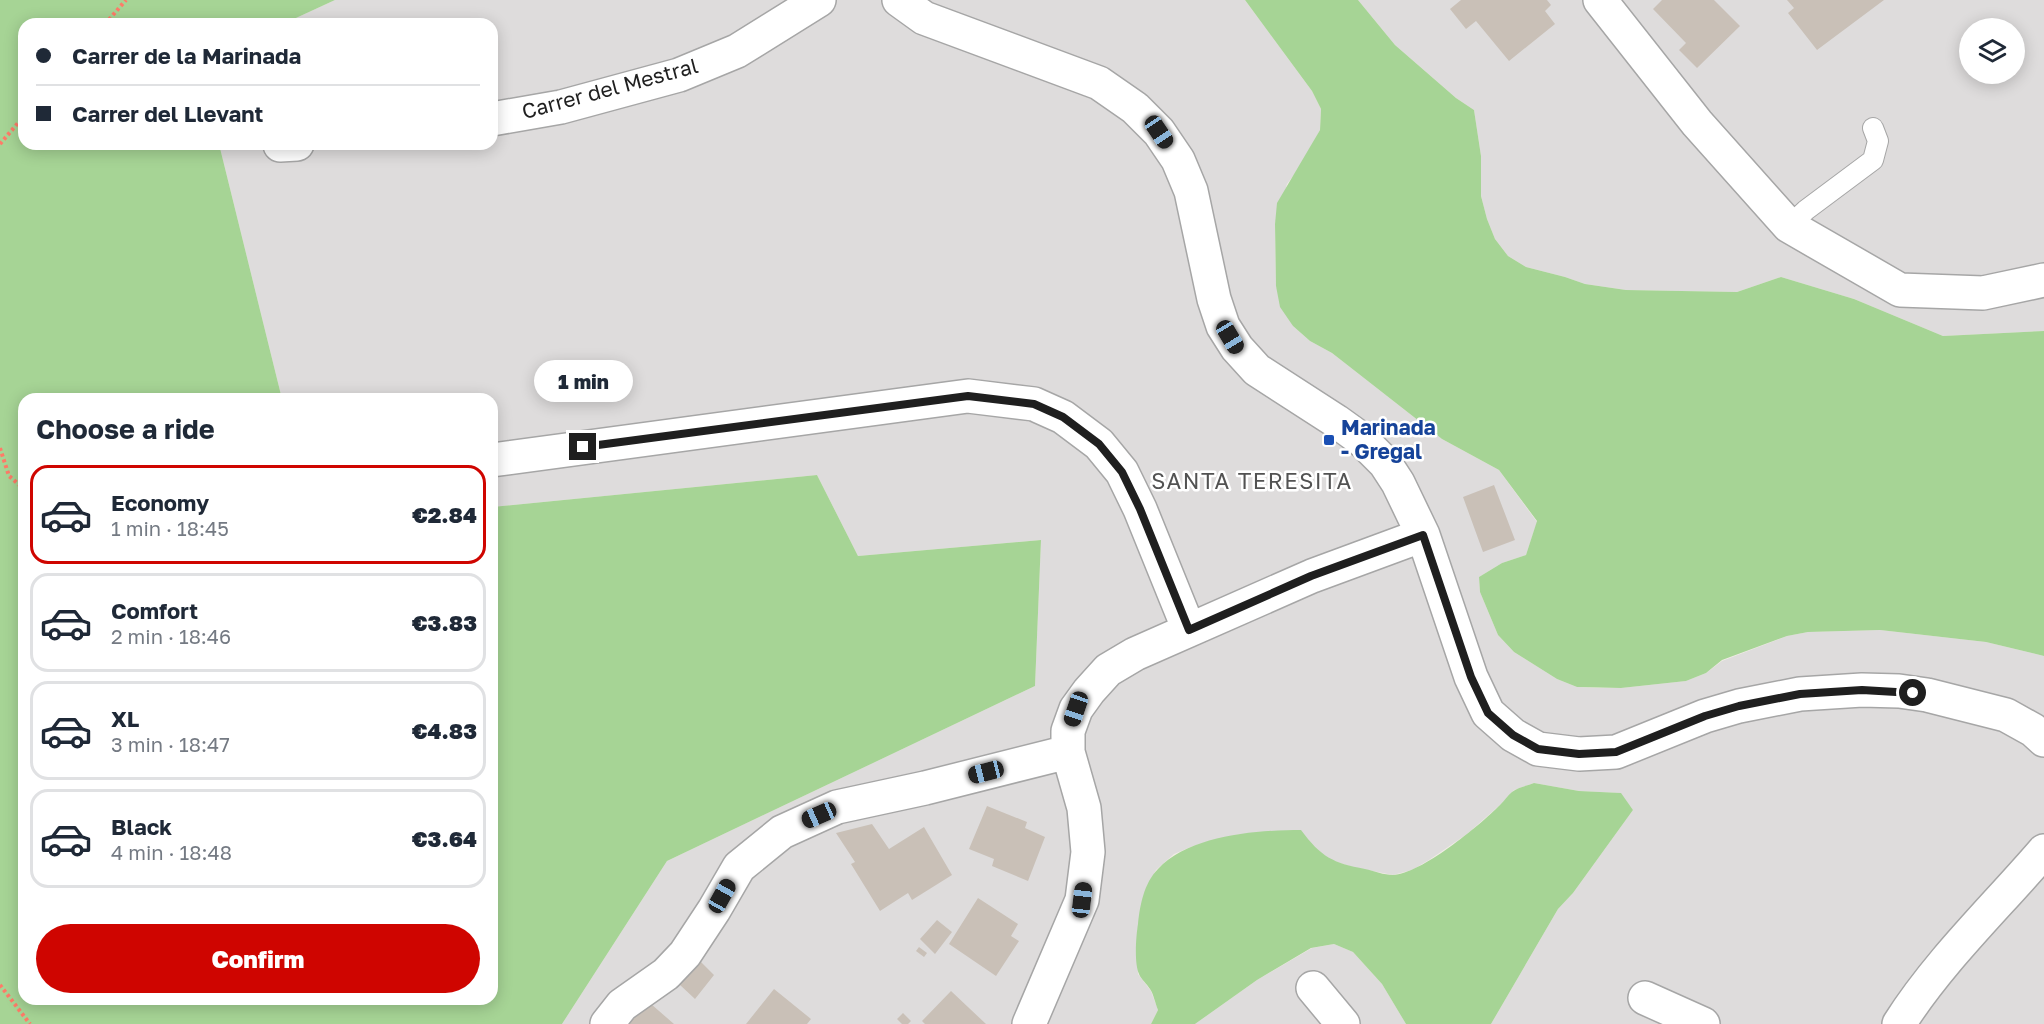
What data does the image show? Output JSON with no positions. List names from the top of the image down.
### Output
{
  "streets": {
    "street": ["Carrer del Mestral"]
  },
  "districts": ["SANTA TERESITA"],
  "places": {
    "transit": ["Marinada - Gregal"]
  },
  "page": {
    "banner": ["Carrer de la Marinada", "Carrer del Llevant"],
    "bubble": "1 min",
    "heading": "Choose a ride",
    "list": [
      {
        "name": "Economy",
        "note": "1 min · 18:45",
        "value": "€2.84"
      },
      {
        "name": "Comfort",
        "note": "2 min · 18:46",
        "value": "€3.83"
      },
      {
        "name": "XL",
        "note": "3 min · 18:47",
        "value": "€4.83"
      },
      {
        "name": "Black",
        "note": "4 min · 18:48",
        "value": "€3.64"
      }
    ],
    "buttons": "Confirm"
  }
}
